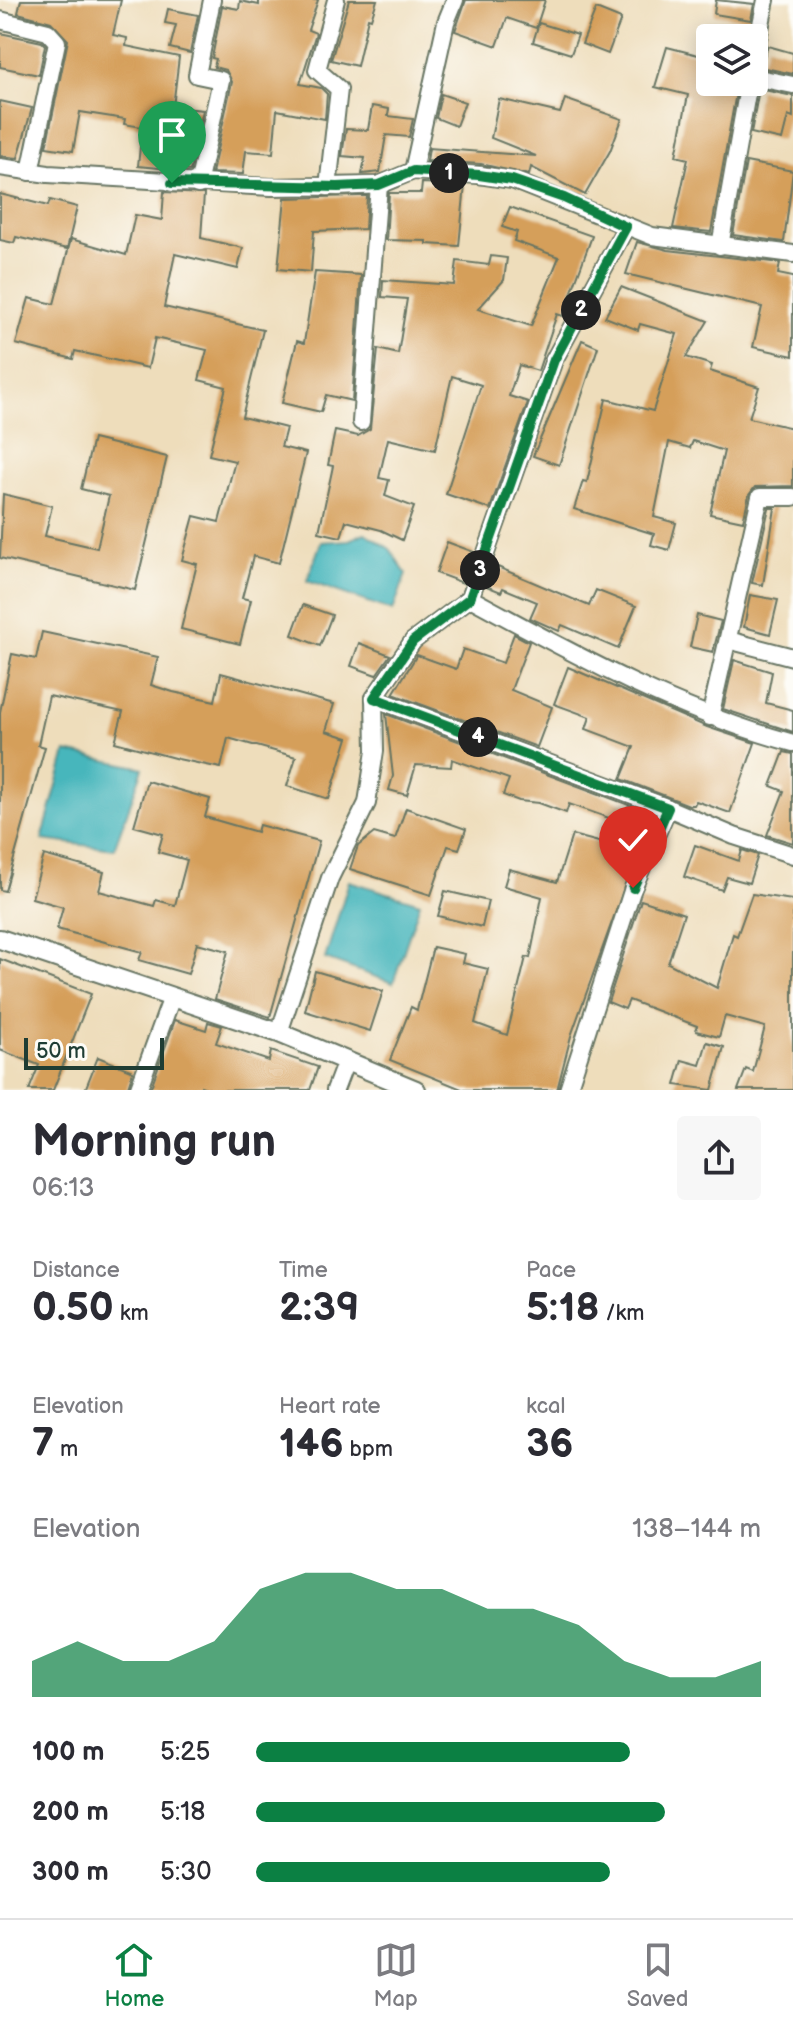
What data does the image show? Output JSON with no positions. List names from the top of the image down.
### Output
{
  "scale_bar": "50 m",
  "page": {
    "pins": [
      "1",
      "2",
      "3",
      "4"
    ],
    "scale": "50 m",
    "heading": ["Morning run", "06:13"],
    "stats": [
      ["Distance", "0.50 km"],
      ["Time", "2:39"],
      ["Pace", "5:18 /km"],
      ["Elevation", "7 m"],
      ["Heart rate", "146 bpm"],
      ["kcal", "36"]
    ],
    "chart": ["Elevation", "138–144 m"],
    "list": [
      {
        "name": "100 m",
        "note": "5:25"
      },
      {
        "name": "200 m",
        "note": "5:18"
      },
      {
        "name": "300 m",
        "note": "5:30"
      }
    ],
    "tabs": ["Home", "Map", "Saved"]
  }
}
